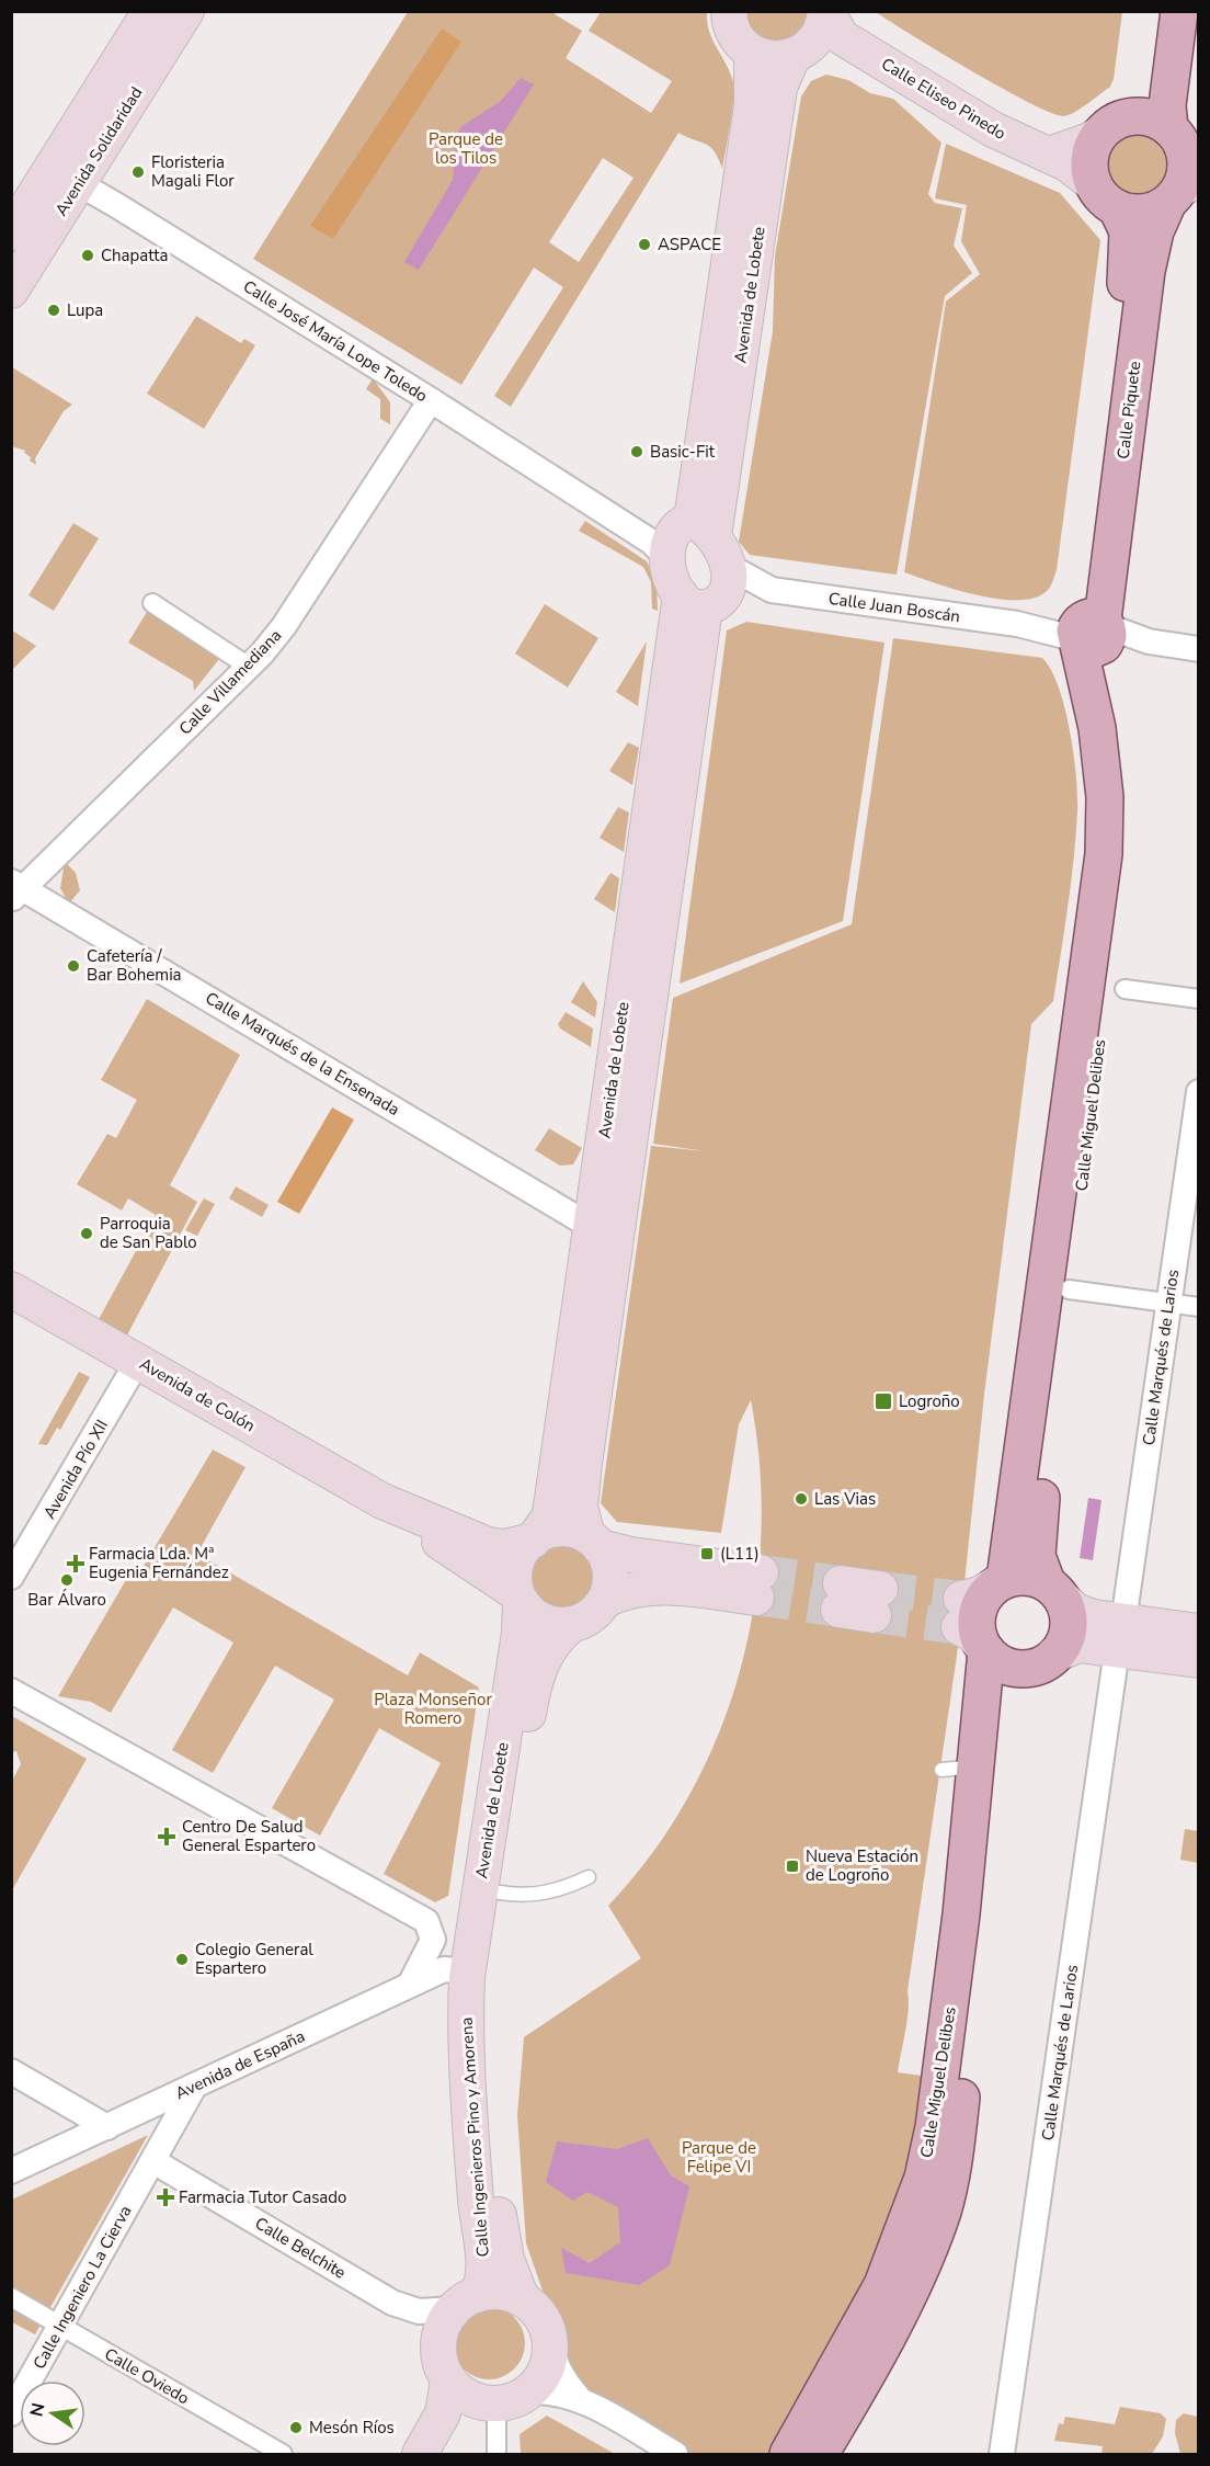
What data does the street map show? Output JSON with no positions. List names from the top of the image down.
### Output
{
  "streets": {
    "main road": [
      "Calle Eliseo Pinedo",
      "Avenida Solidaridad",
      "Avenida de Lobete",
      "Calle Piquete",
      "Calle Miguel Delibes",
      "Avenida de Colón",
      "Calle Ingenieros Pino y Amorena"
    ],
    "street": [
      "Calle José María Lope Toledo",
      "Calle Juan Boscán",
      "Calle Villamediana",
      "Calle Marqués de la Ensenada",
      "Calle Marqués de Larios",
      "Avenida Pío XII",
      "Avenida de España",
      "Calle Belchite",
      "Calle Ingeniero La Cierva",
      "Calle Oviedo"
    ]
  },
  "crossings": [
    ["Calle Eliseo Pinedo", "Avenida de Lobete"],
    ["Calle Eliseo Pinedo", "Calle Piquete"],
    ["Avenida Solidaridad", "Calle José María Lope Toledo"],
    ["Avenida de Lobete", "Calle José María Lope Toledo"],
    ["Avenida de Lobete", "Calle Juan Boscán"],
    ["Avenida de Lobete", "Calle Marqués de la Ensenada"],
    ["Avenida de Lobete", "Avenida de Colón"],
    ["Avenida de Lobete", "Avenida de España"],
    ["Avenida de Lobete", "Calle Ingenieros Pino y Amorena"],
    ["Calle José María Lope Toledo", "Calle Villamediana"],
    ["Calle Piquete", "Calle Juan Boscán"],
    ["Calle Piquete", "Calle Miguel Delibes"],
    ["Calle Juan Boscán", "Calle Miguel Delibes"],
    ["Calle Villamediana", "Calle Marqués de la Ensenada"],
    ["Avenida de Colón", "Avenida Pío XII"],
    ["Avenida de España", "Calle Ingenieros Pino y Amorena"],
    ["Avenida de España", "Calle Ingeniero La Cierva"],
    ["Calle Ingenieros Pino y Amorena", "Calle Belchite"],
    ["Calle Belchite", "Calle Ingeniero La Cierva"],
    ["Calle Ingeniero La Cierva", "Calle Oviedo"]
  ],
  "parks": ["Parque de los Tilos", "Plaza Monseñor Romero", "Parque de Felipe VI"],
  "places": {
    "other": [
      "Floristeria Magali Flor",
      "ASPACE",
      "Chapatta",
      "Lupa",
      "Basic-Fit",
      "Cafetería / Bar Bohemia",
      "Parroquia de San Pablo",
      "Las Vias",
      "Bar Álvaro",
      "Colegio General Espartero",
      "Mesón Ríos"
    ],
    "transit": ["Logroño", "(L11)", "Nueva Estación de Logroño"],
    "health": ["Farmacia Lda. Mª Eugenia Fernández", "Centro De Salud General Espartero", "Farmacia Tutor Casado"]
  },
  "north": "left"
}
